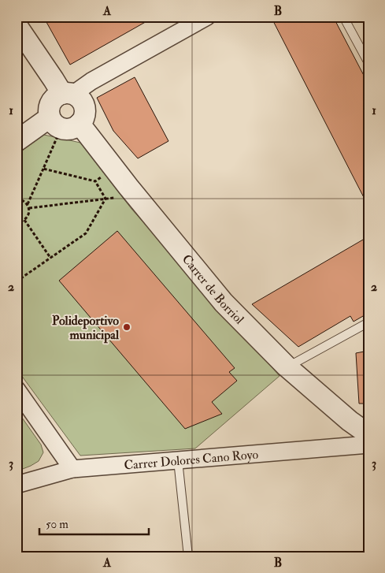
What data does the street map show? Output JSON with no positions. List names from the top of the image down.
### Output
{
  "streets": {
    "street": ["Carrer de Borriol", "Carrer Dolores Cano Royo"]
  },
  "places": ["Polideportivo municipal"],
  "scale_bar": "50 m",
  "grid": {
    "columns": ["A", "B"],
    "rows": ["1", "2", "3"]
  }
}
